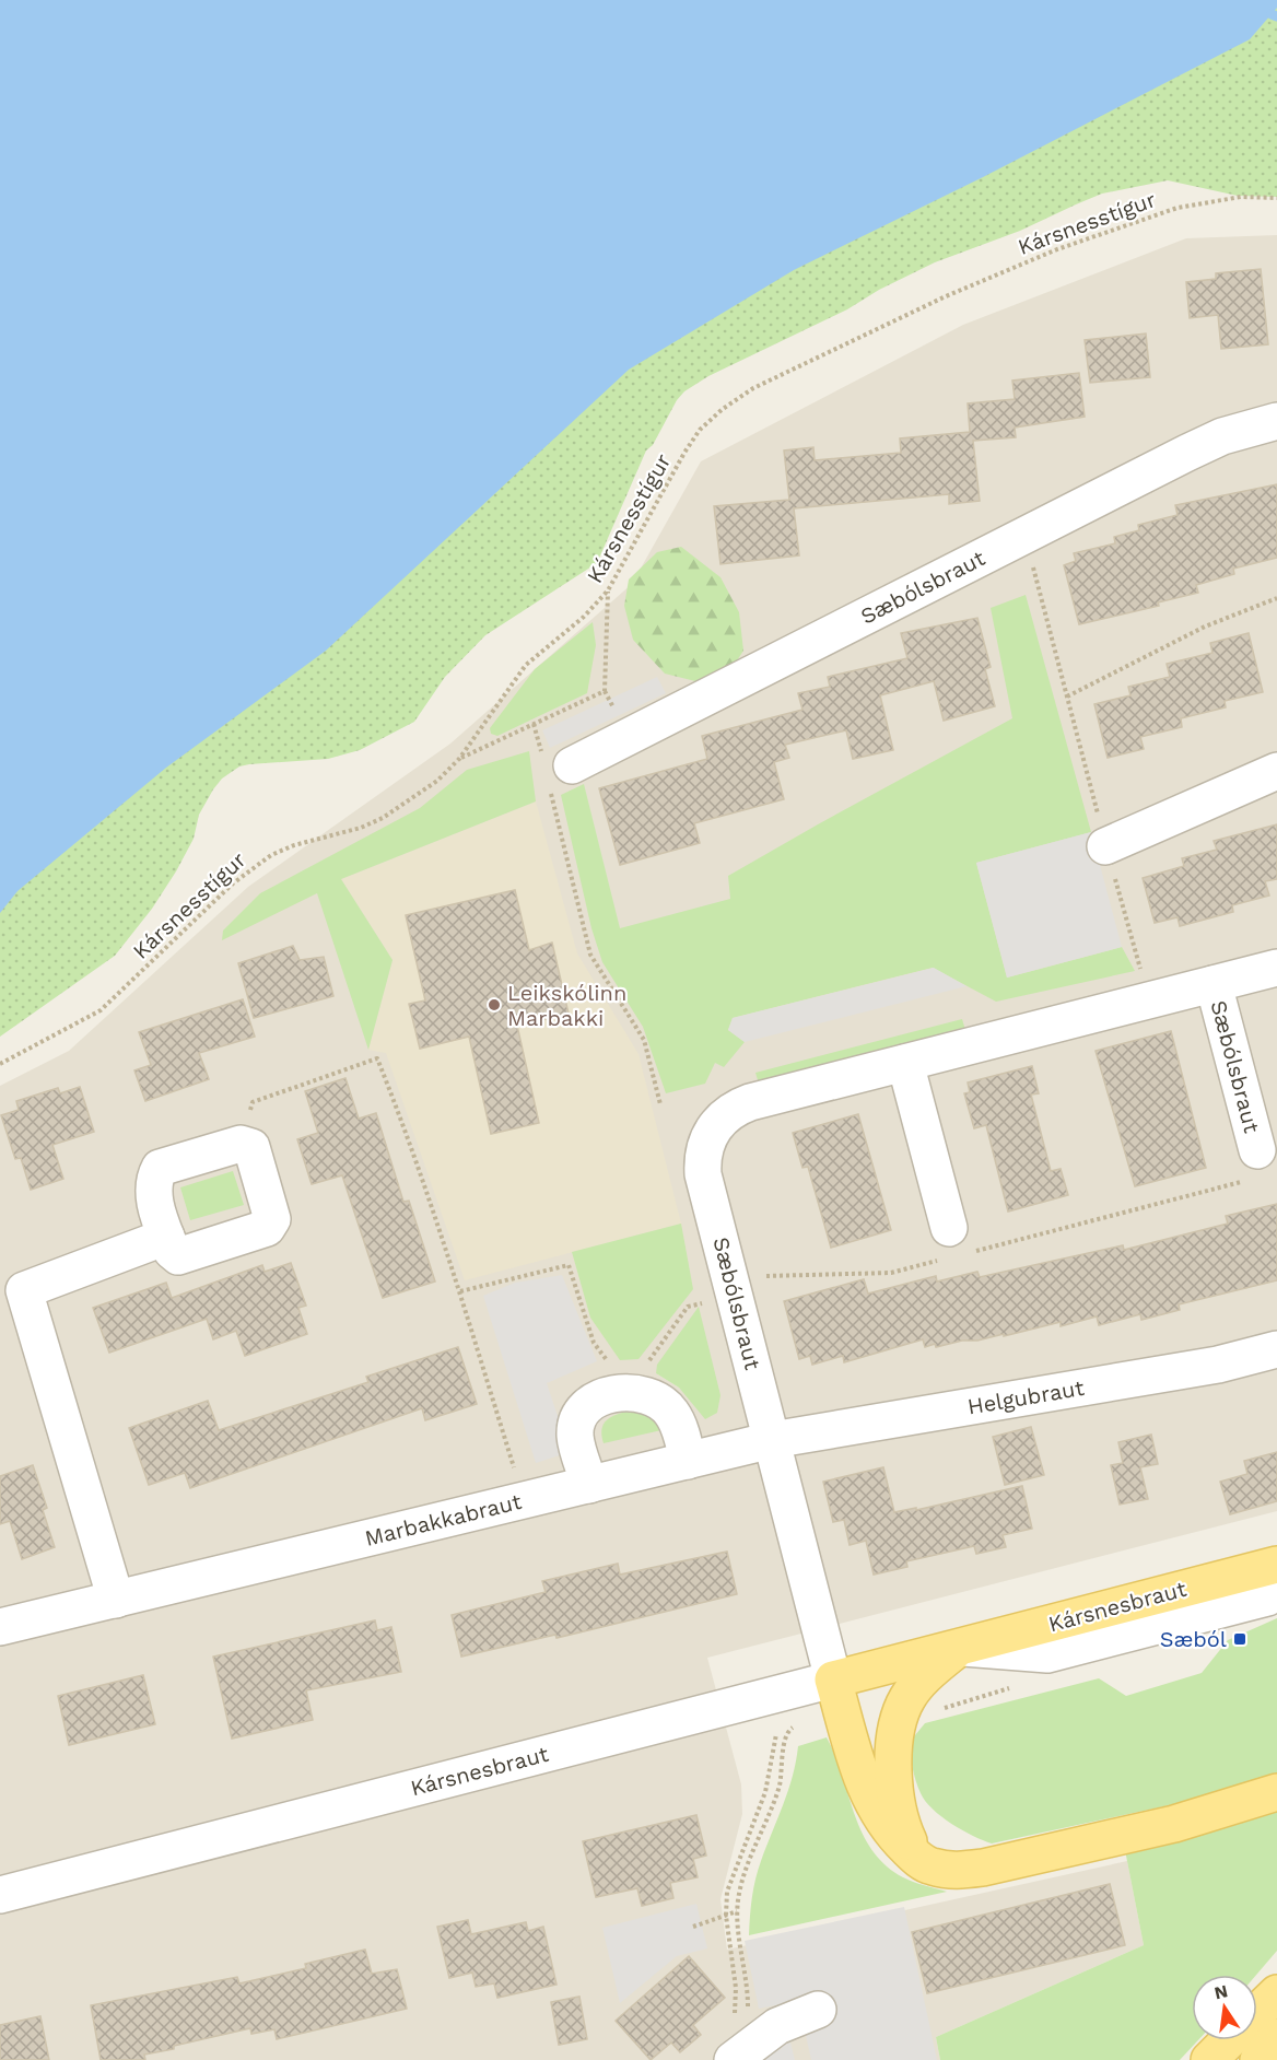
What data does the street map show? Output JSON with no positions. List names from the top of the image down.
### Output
{
  "streets": {
    "main road": ["Kársnesbraut"],
    "street": ["Sæbólsbraut", "Helgubraut", "Marbakkabraut"],
    "path": ["Kársnesstígur"]
  },
  "crossings": [
    ["Sæbólsbraut", "Helgubraut"],
    ["Sæbólsbraut", "Marbakkabraut"],
    ["Sæbólsbraut", "Kársnesbraut"],
    ["Helgubraut", "Marbakkabraut"]
  ],
  "places": {
    "other": ["Leikskólinn Marbakki"],
    "transit": ["Sæból"]
  },
  "north": "top"
}
